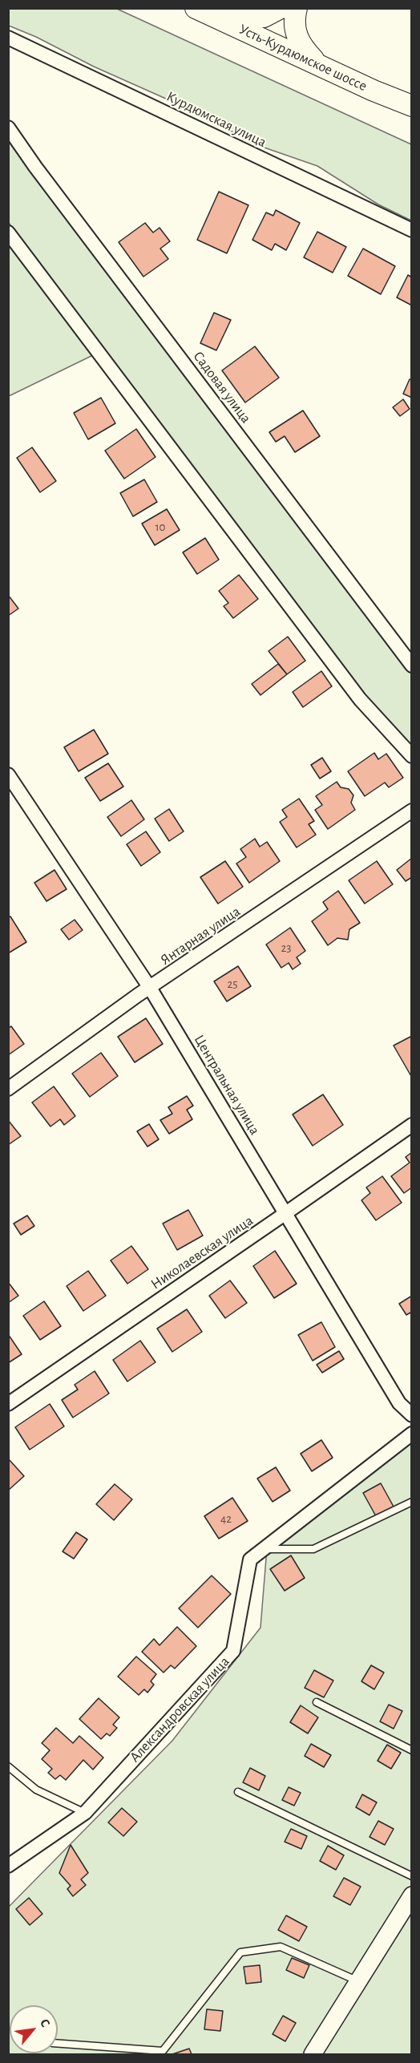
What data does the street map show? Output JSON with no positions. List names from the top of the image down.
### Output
{
  "streets": {
    "main road": ["Усть-Курдюмское шоссе"],
    "street": [
      "Курдюмская улица",
      "Садовая улица",
      "Янтарная улица",
      "Центральная улица",
      "Николаевская улица",
      "Александровская улица"
    ]
  },
  "crossings": [
    ["Янтарная улица", "Центральная улица"],
    ["Центральная улица", "Николаевская улица"]
  ],
  "house_numbers": [
    "10",
    "23",
    "25",
    "42"
  ],
  "north": "top right"
}
